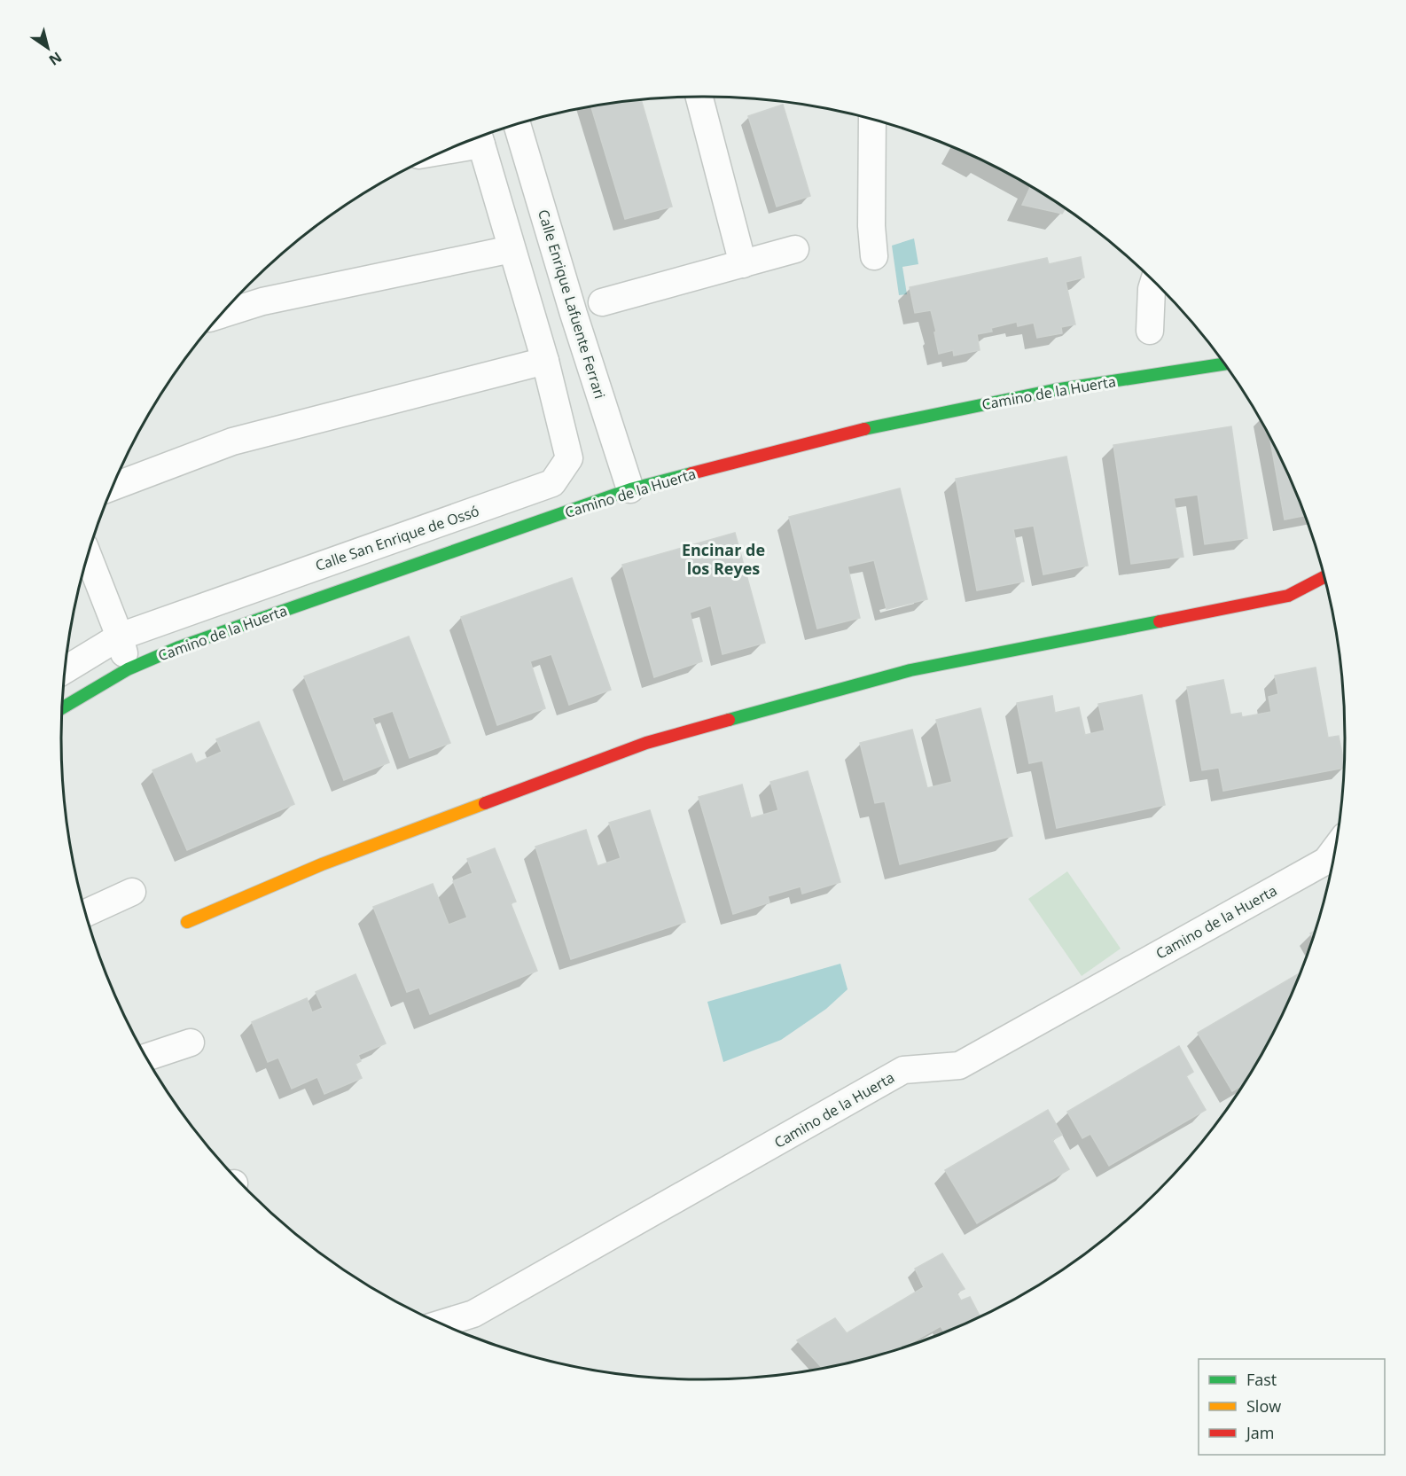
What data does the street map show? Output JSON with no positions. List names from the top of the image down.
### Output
{
  "streets": {
    "street": ["Calle Enrique Lafuente Ferrari", "Camino de la Huerta", "Calle San Enrique de Ossó"]
  },
  "crossings": [
    ["Calle Enrique Lafuente Ferrari", "Camino de la Huerta"]
  ],
  "districts": ["Encinar de los Reyes"],
  "legend": ["Fast", "Slow", "Jam"],
  "north": "bottom right"
}
